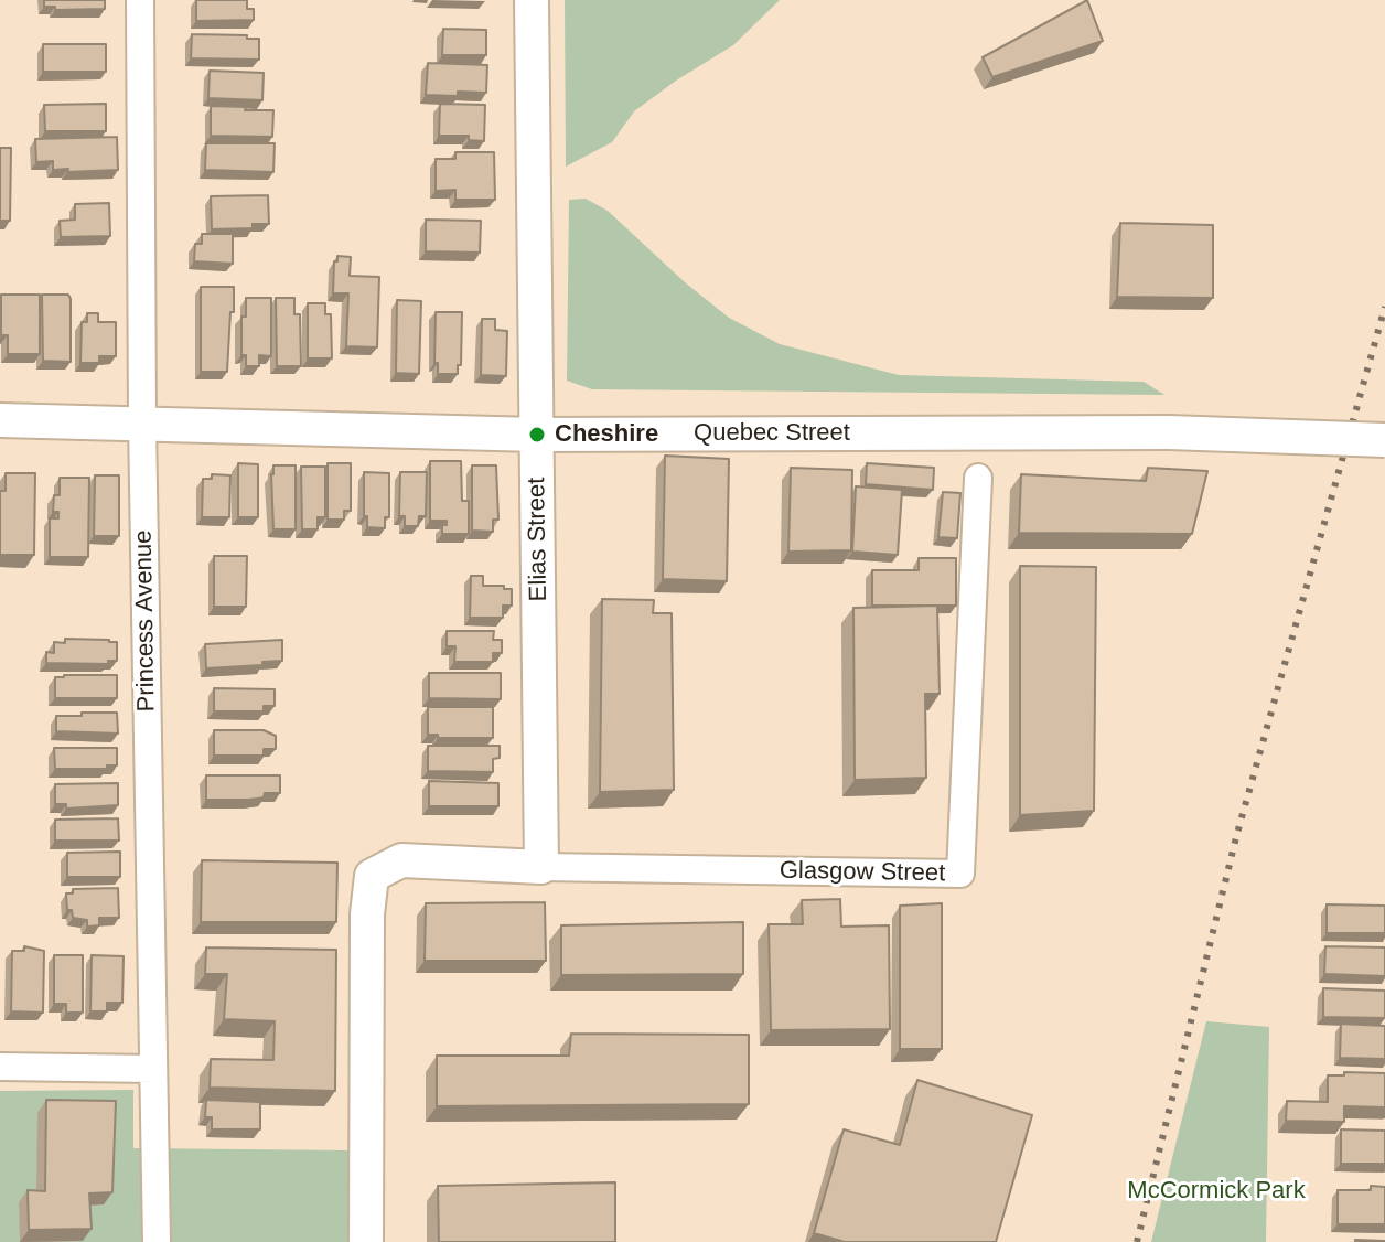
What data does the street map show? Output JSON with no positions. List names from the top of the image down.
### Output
{
  "streets": {
    "street": [
      "Quebec Street",
      "Elias Street",
      "Princess Avenue",
      "Glasgow Street"
    ]
  },
  "crossings": [
    ["Quebec Street", "Elias Street"],
    ["Quebec Street", "Princess Avenue"],
    ["Elias Street", "Glasgow Street"]
  ],
  "parks": ["McCormick Park"],
  "places": ["Cheshire"]
}
